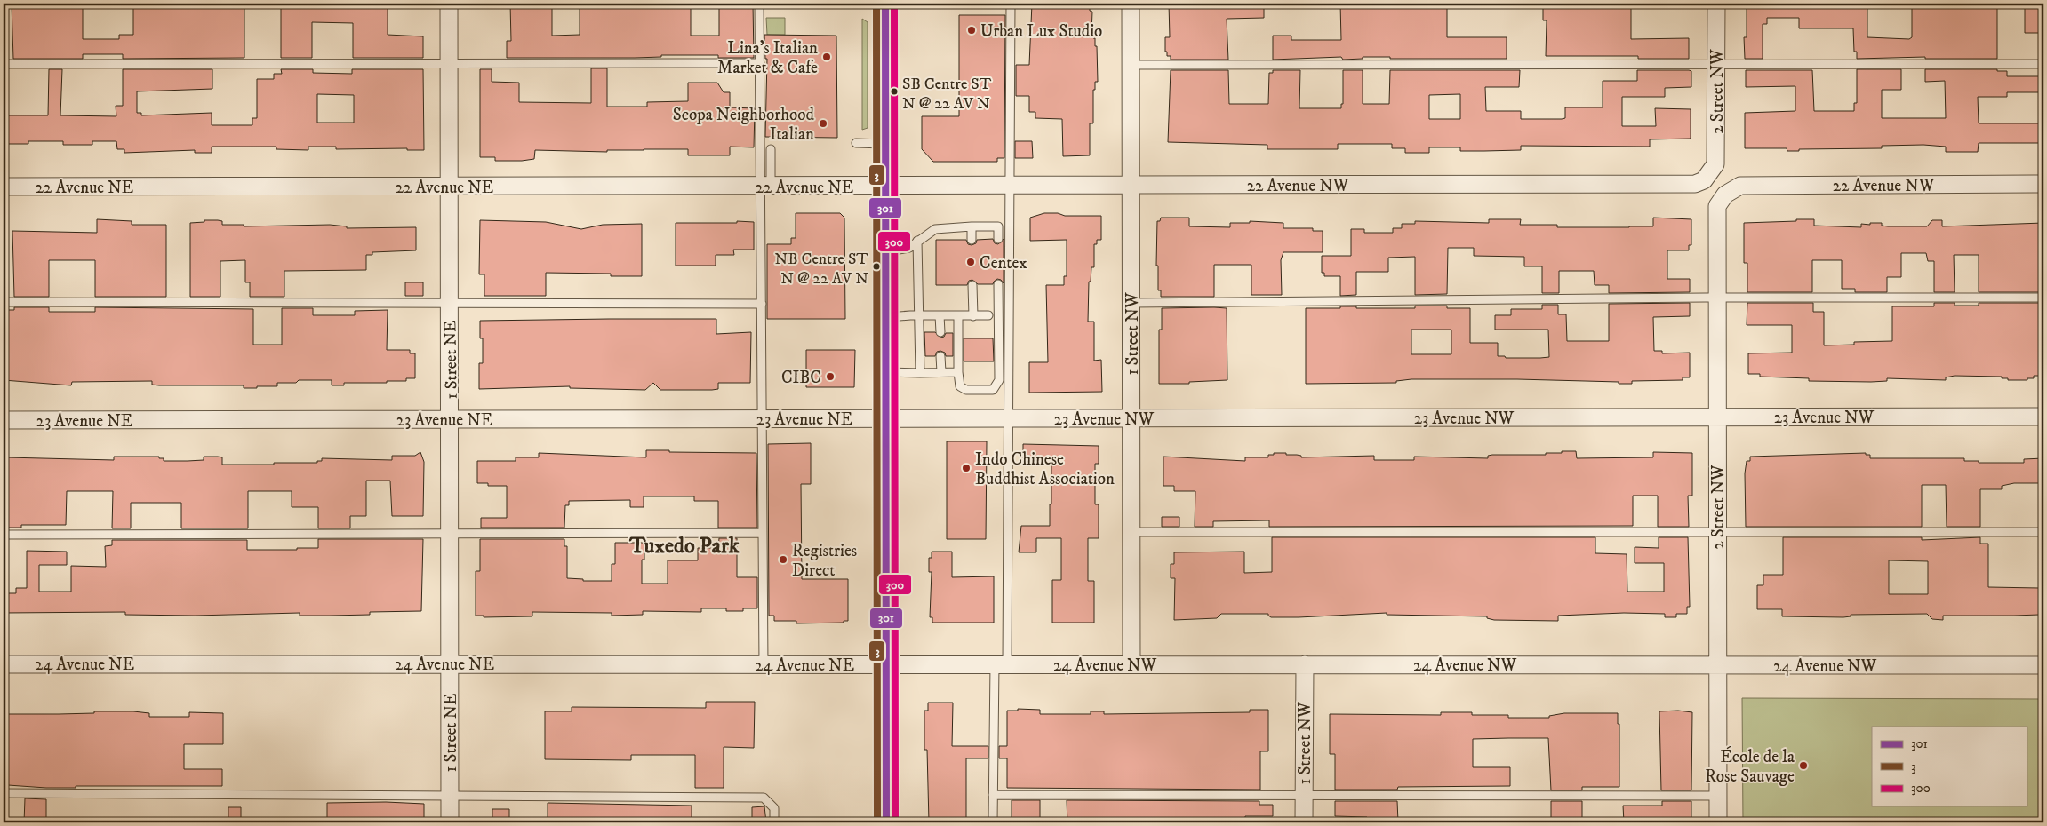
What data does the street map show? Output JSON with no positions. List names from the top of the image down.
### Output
{
  "streets": {
    "street": [
      "2 Street NW",
      "22 Avenue NW",
      "22 Avenue NE",
      "1 Street NW",
      "1 Street NE",
      "23 Avenue NW",
      "23 Avenue NE",
      "24 Avenue NE",
      "24 Avenue NW"
    ]
  },
  "crossings": [
    ["2 Street NW", "22 Avenue NW"],
    ["2 Street NW", "23 Avenue NW"],
    ["2 Street NW", "24 Avenue NW"],
    ["22 Avenue NW", "22 Avenue NE"],
    ["22 Avenue NW", "1 Street NW"],
    ["22 Avenue NE", "1 Street NE"],
    ["1 Street NW", "23 Avenue NW"],
    ["1 Street NW", "24 Avenue NW"],
    ["1 Street NE", "23 Avenue NE"],
    ["1 Street NE", "24 Avenue NE"],
    ["23 Avenue NW", "23 Avenue NE"],
    ["24 Avenue NE", "24 Avenue NW"]
  ],
  "districts": ["Tuxedo Park"],
  "places": [
    "Urban Lux Studio",
    "Lina's Italian Market & Cafe",
    "SB Centre ST N @ 22 AV N",
    "Scopa Neighborhood Italian",
    "Centex",
    "NB Centre ST N @ 22 AV N",
    "CIBC",
    "Indo Chinese Buddhist Association",
    "Registries Direct",
    "École de la Rose Sauvage"
  ],
  "lines": ["transit line 301", "transit line 3", "transit line 300"],
  "legend": ["301", "3", "300"]
}
